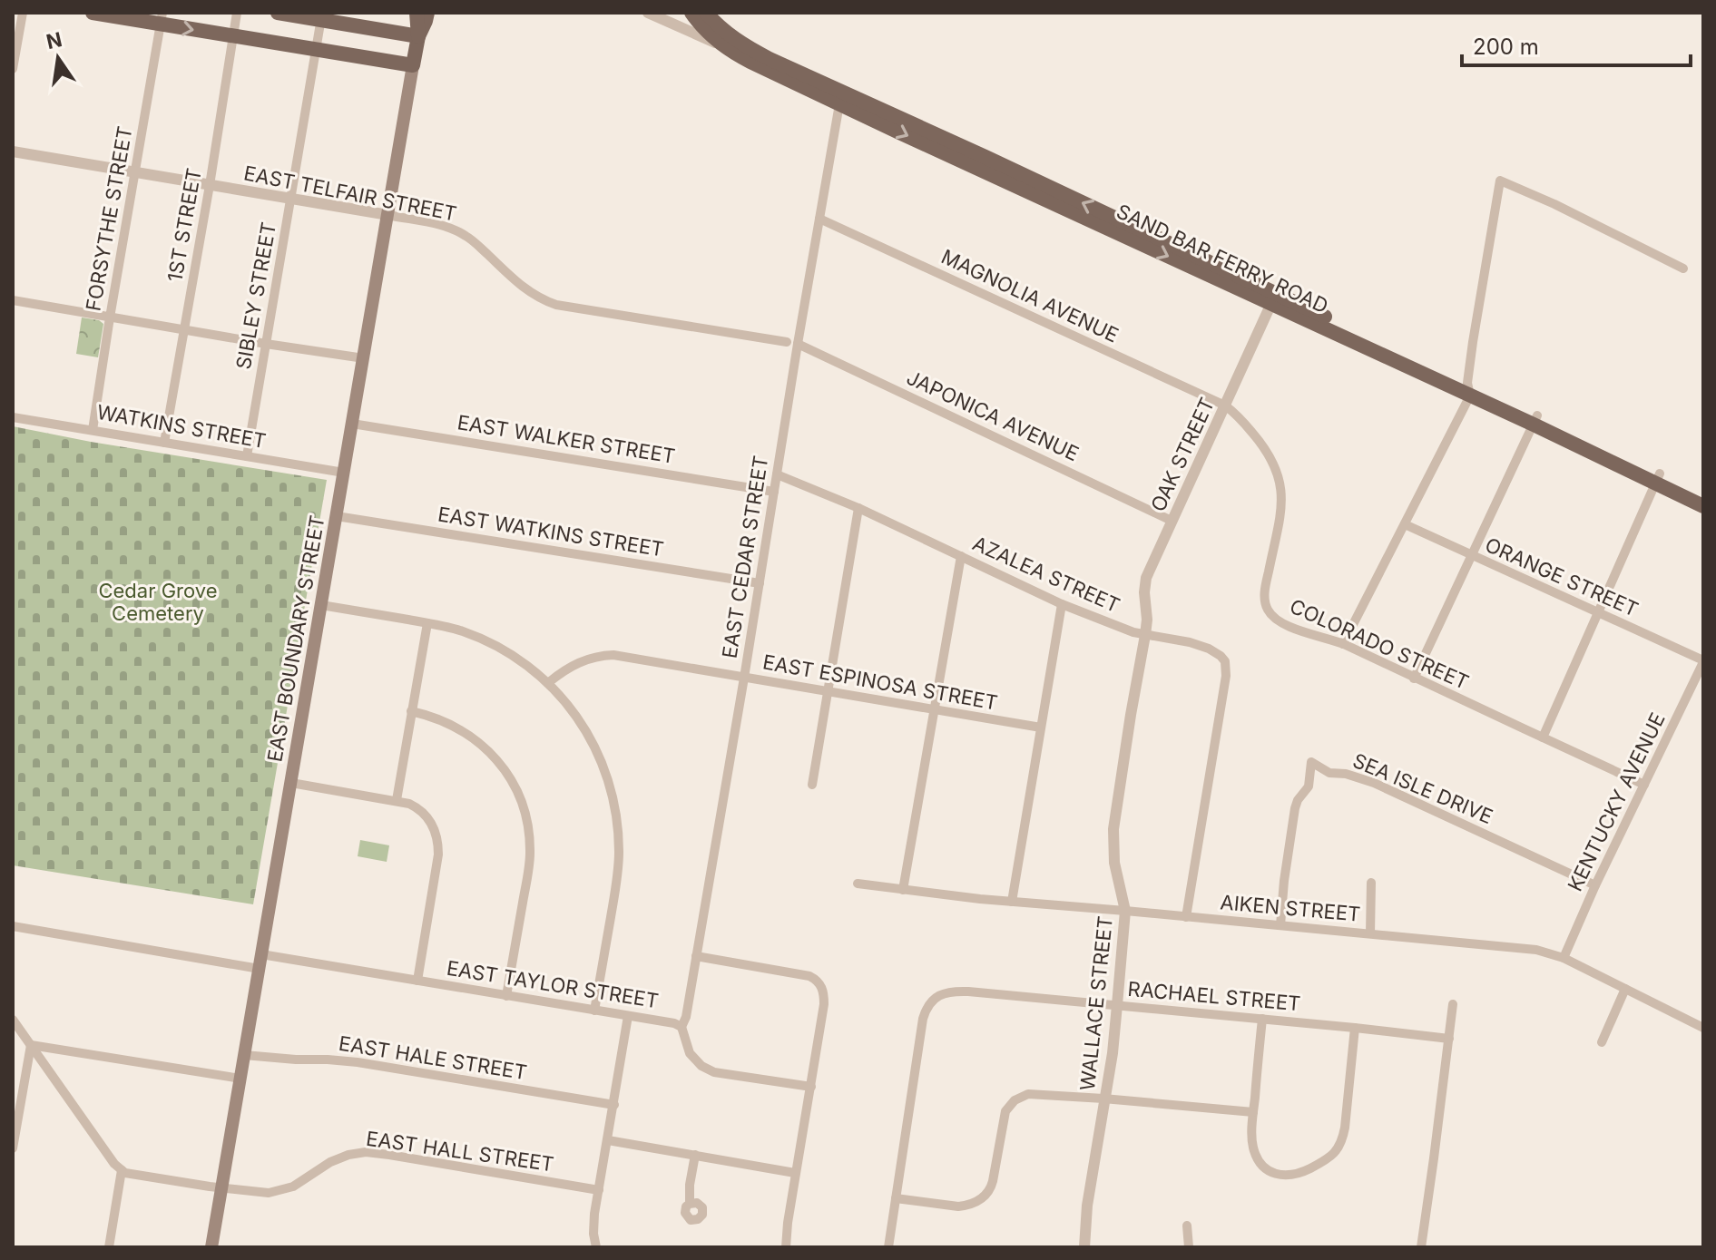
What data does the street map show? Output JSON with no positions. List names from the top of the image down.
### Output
{
  "streets": {
    "main road": ["SAND BAR FERRY ROAD", "EAST BOUNDARY STREET"],
    "street": [
      "EAST TELFAIR STREET",
      "FORSYTHE STREET",
      "1ST STREET",
      "SIBLEY STREET",
      "MAGNOLIA AVENUE",
      "JAPONICA AVENUE",
      "WATKINS STREET",
      "EAST WALKER STREET",
      "OAK STREET",
      "EAST WATKINS STREET",
      "EAST CEDAR STREET",
      "AZALEA STREET",
      "ORANGE STREET",
      "COLORADO STREET",
      "EAST ESPINOSA STREET",
      "SEA ISLE DRIVE",
      "KENTUCKY AVENUE",
      "AIKEN STREET",
      "EAST TAYLOR STREET",
      "RACHAEL STREET",
      "WALLACE STREET",
      "EAST HALE STREET",
      "EAST HALL STREET"
    ]
  },
  "crossings": [
    ["EAST TELFAIR STREET", "FORSYTHE STREET"],
    ["EAST TELFAIR STREET", "1ST STREET"],
    ["EAST TELFAIR STREET", "SIBLEY STREET"],
    ["EAST TELFAIR STREET", "EAST BOUNDARY STREET"],
    ["FORSYTHE STREET", "WATKINS STREET"],
    ["1ST STREET", "WATKINS STREET"],
    ["SAND BAR FERRY ROAD", "OAK STREET"],
    ["SAND BAR FERRY ROAD", "EAST CEDAR STREET"],
    ["SIBLEY STREET", "WATKINS STREET"],
    ["MAGNOLIA AVENUE", "OAK STREET"],
    ["MAGNOLIA AVENUE", "EAST CEDAR STREET"],
    ["MAGNOLIA AVENUE", "COLORADO STREET"],
    ["JAPONICA AVENUE", "OAK STREET"],
    ["JAPONICA AVENUE", "EAST CEDAR STREET"],
    ["WATKINS STREET", "EAST BOUNDARY STREET"],
    ["EAST WALKER STREET", "EAST CEDAR STREET"],
    ["EAST WALKER STREET", "EAST BOUNDARY STREET"],
    ["OAK STREET", "AZALEA STREET"],
    ["OAK STREET", "COLORADO STREET"],
    ["OAK STREET", "WALLACE STREET"],
    ["EAST WATKINS STREET", "EAST CEDAR STREET"],
    ["EAST WATKINS STREET", "EAST BOUNDARY STREET"],
    ["EAST CEDAR STREET", "AZALEA STREET"],
    ["EAST CEDAR STREET", "EAST ESPINOSA STREET"],
    ["EAST CEDAR STREET", "EAST TAYLOR STREET"],
    ["AZALEA STREET", "AIKEN STREET"],
    ["AZALEA STREET", "WALLACE STREET"],
    ["ORANGE STREET", "KENTUCKY AVENUE"],
    ["EAST BOUNDARY STREET", "EAST TAYLOR STREET"],
    ["EAST BOUNDARY STREET", "EAST HALE STREET"],
    ["EAST BOUNDARY STREET", "EAST HALL STREET"],
    ["COLORADO STREET", "KENTUCKY AVENUE"],
    ["SEA ISLE DRIVE", "KENTUCKY AVENUE"],
    ["SEA ISLE DRIVE", "AIKEN STREET"],
    ["KENTUCKY AVENUE", "AIKEN STREET"],
    ["AIKEN STREET", "WALLACE STREET"],
    ["RACHAEL STREET", "WALLACE STREET"]
  ],
  "parks": ["Cedar Grove Cemetery"],
  "scale_bar": "200 m",
  "north": "top"
}
